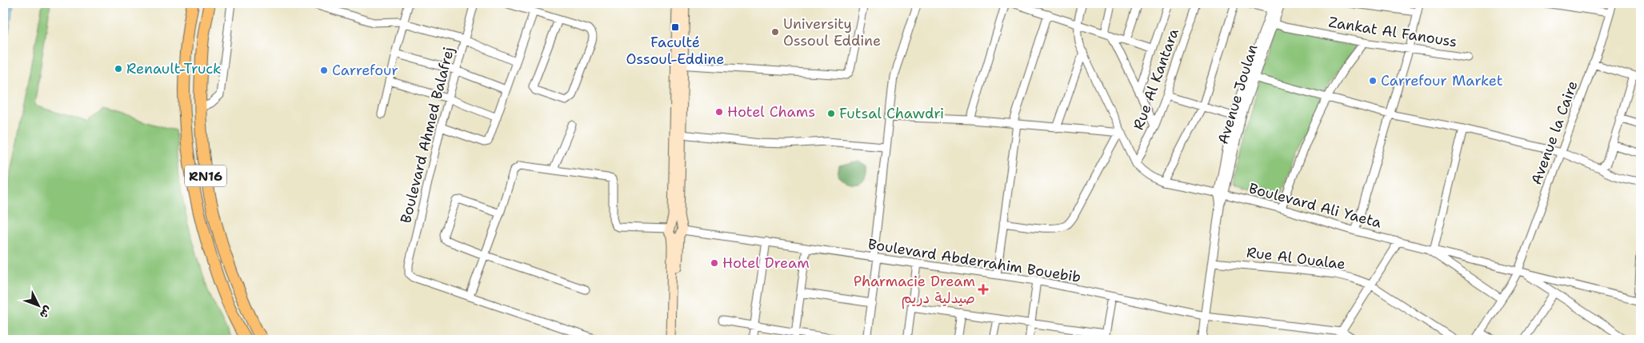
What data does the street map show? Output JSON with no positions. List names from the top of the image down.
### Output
{
  "streets": {
    "highway": ["RN16"],
    "street": [
      "Zankat Al Fanouss",
      "Rue Al Kantara",
      "Avenue Joulan",
      "Avenue la Caire",
      "Boulevard Ahmed Balafrej",
      "Boulevard Ali Yaeta",
      "Rue Al Oualae",
      "Boulevard Abderrahim Bouebib"
    ]
  },
  "crossings": [
    ["Zankat Al Fanouss", "Avenue Joulan"],
    ["Rue Al Kantara", "Boulevard Ali Yaeta"],
    ["Avenue Joulan", "Boulevard Ali Yaeta"],
    ["Avenue Joulan", "Rue Al Oualae"],
    ["Avenue Joulan", "Boulevard Abderrahim Bouebib"],
    ["Avenue la Caire", "Boulevard Ali Yaeta"]
  ],
  "places": {
    "transit": ["Faculté Ossoul-Eddine"],
    "other": [
      "University Ossoul Eddine",
      "Renault-Truck",
      "Carrefour",
      "Carrefour Market",
      "Hotel Chams",
      "Futsal Chawdri",
      "Hotel Dream"
    ],
    "health": ["Pharmacie Dream صيدلية دريم"]
  },
  "north": "bottom right"
}
